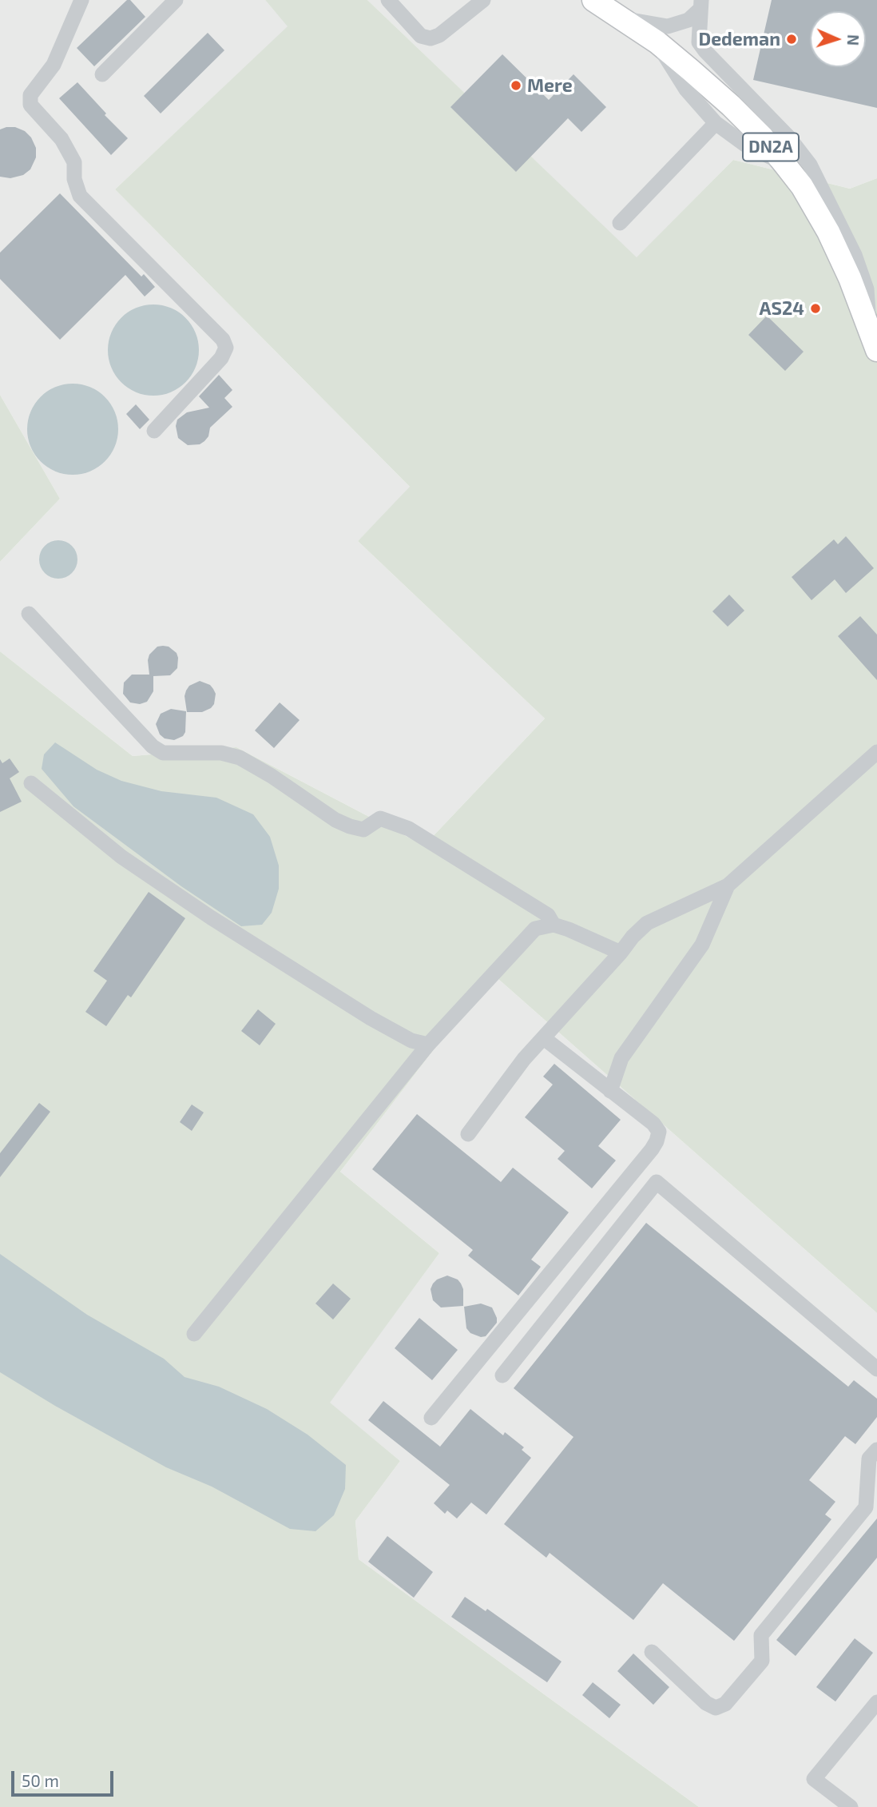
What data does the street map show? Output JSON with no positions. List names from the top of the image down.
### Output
{
  "streets": {
    "highway": ["DN2A"]
  },
  "places": ["Dedeman", "Mere", "AS24"],
  "scale_bar": "50 m",
  "north": "right"
}
